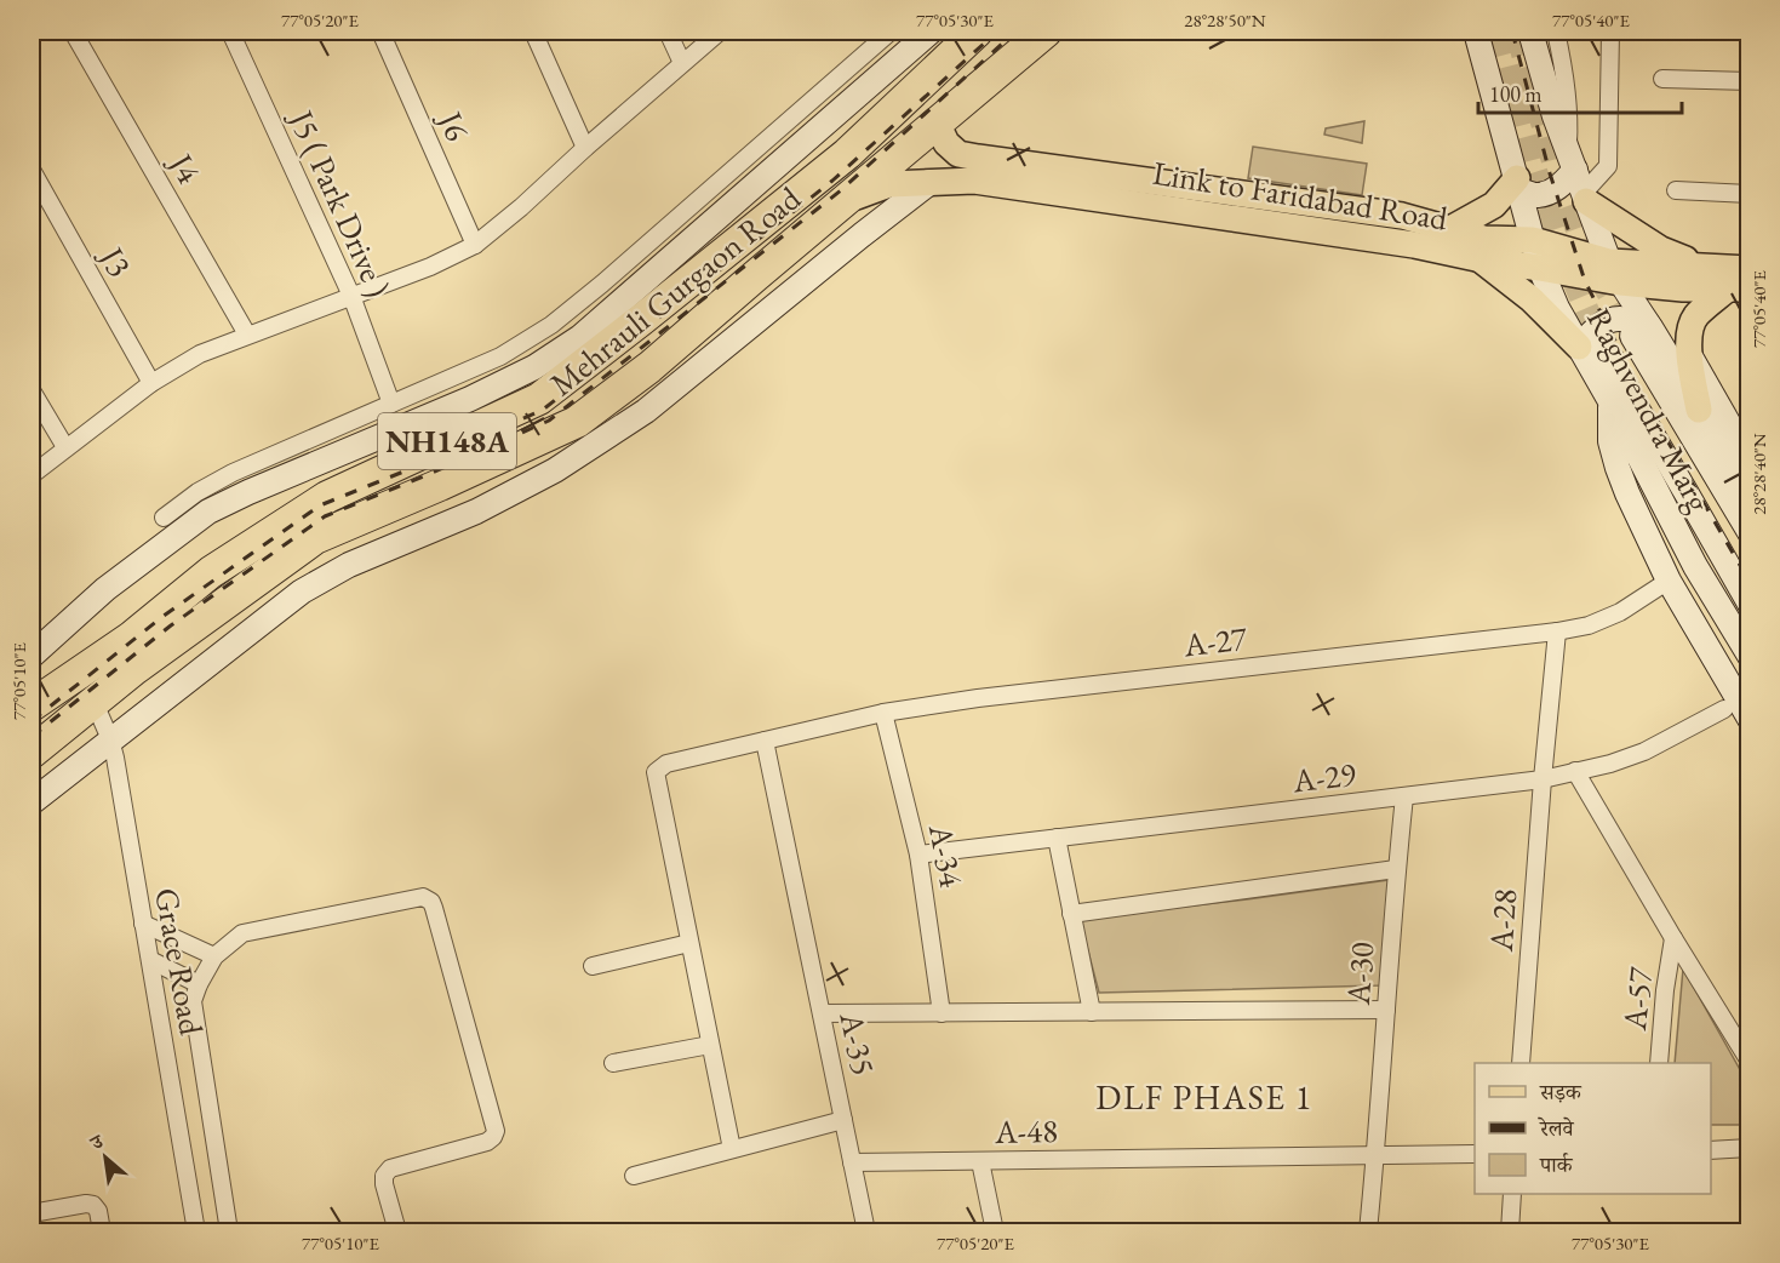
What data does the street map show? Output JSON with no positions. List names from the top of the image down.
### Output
{
  "streets": {
    "highway": ["Mehrauli Gurgaon Road", "NH148A"],
    "main road": ["Link to Faridabad Road"],
    "street": [
      "J6",
      "J4",
      "J5 ( Park Drive )",
      "J3",
      "Raghvendra Marg",
      "A-27",
      "A-29",
      "A-34",
      "A-28",
      "Grace Road",
      "A-30",
      "A-57",
      "A-35",
      "A-48"
    ]
  },
  "crossings": [
    ["Link to Faridabad Road", "Mehrauli Gurgaon Road"],
    ["Link to Faridabad Road", "Raghvendra Marg"],
    ["Mehrauli Gurgaon Road", "Grace Road"],
    ["A-27", "A-34"],
    ["A-27", "A-28"],
    ["A-27", "A-35"],
    ["A-29", "A-34"],
    ["A-29", "A-28"],
    ["A-29", "A-30"],
    ["A-30", "A-48"],
    ["A-35", "A-48"]
  ],
  "districts": ["DLF PHASE 1"],
  "legend": ["सड़क", "रेलवे", "पार्क"],
  "scale_bar": "100 m",
  "north": "top left",
  "coordinates": [
    "77°05'20\"E",
    "77°05'30\"E",
    "28°28'50\"N",
    "77°05'40\"E",
    "28°28'40\"N",
    "77°05'10\"E"
  ]
}
